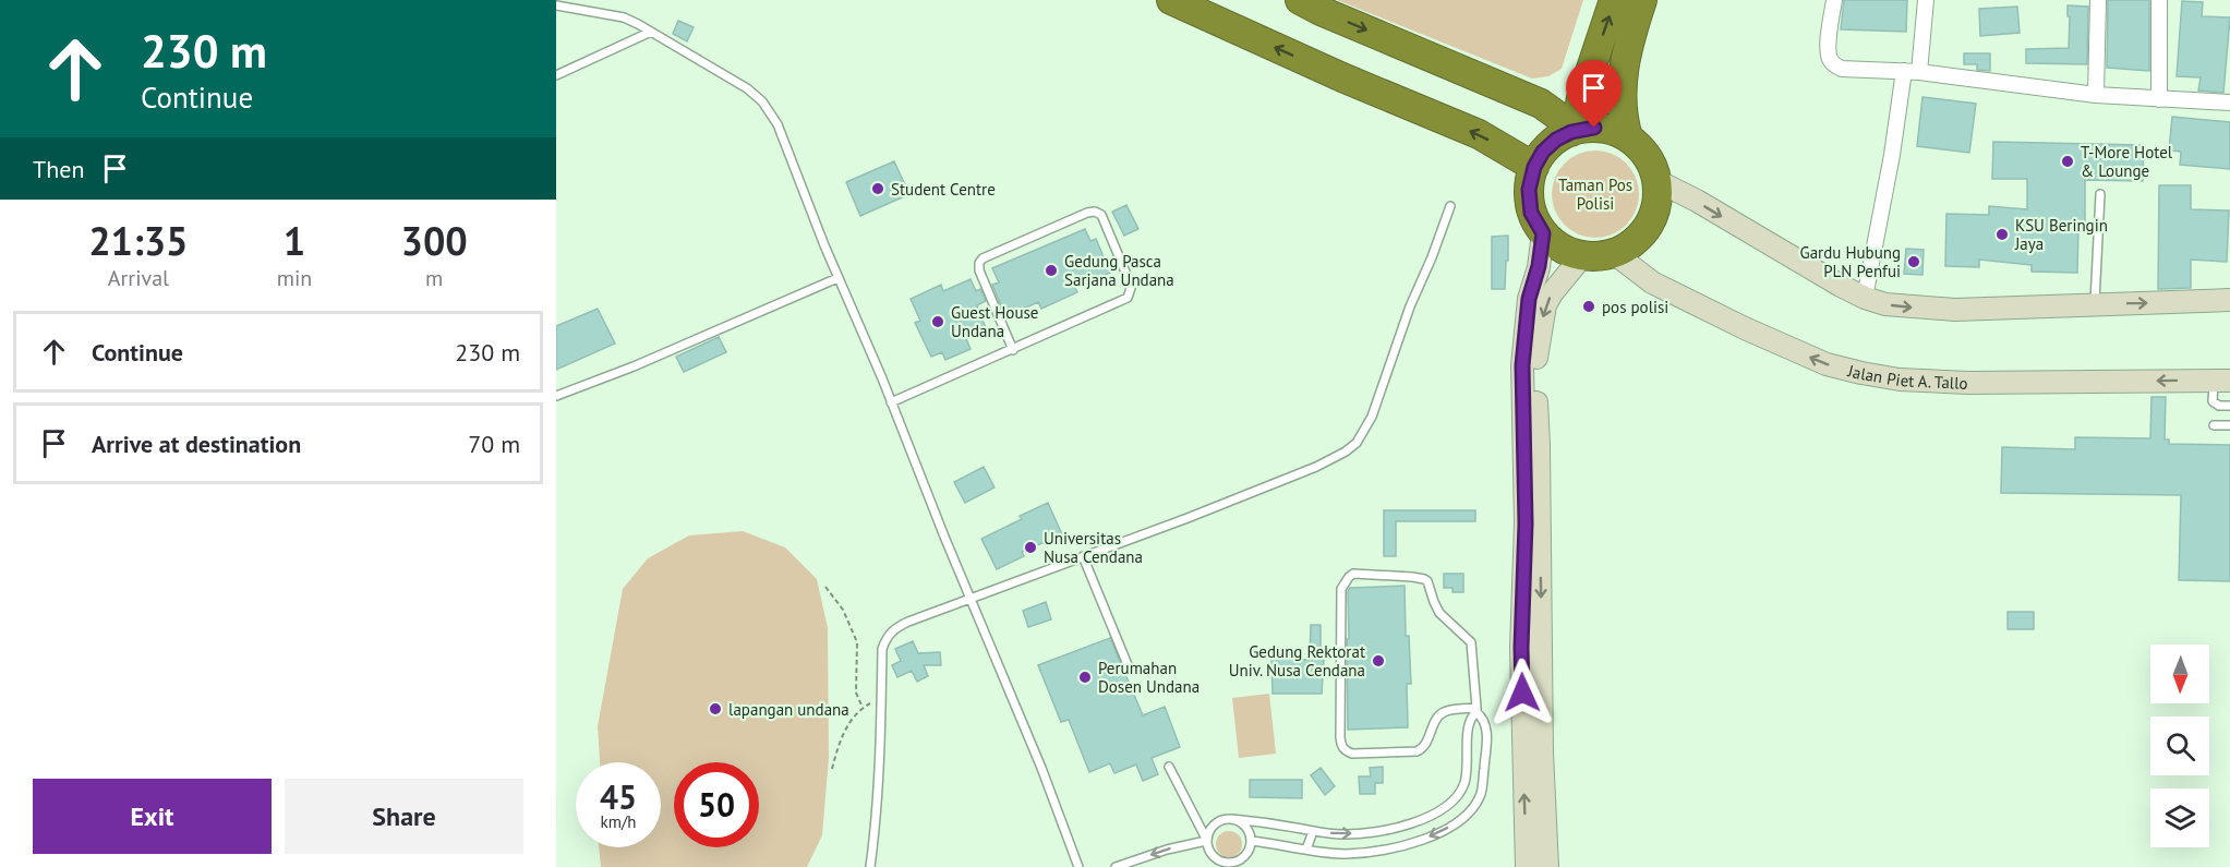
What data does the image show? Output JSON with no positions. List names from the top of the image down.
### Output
{
  "streets": {
    "main road": ["Jalan Piet A. Tallo"]
  },
  "parks": ["Taman Pos Polisi"],
  "places": [
    "T-More Hotel & Lounge",
    "Student Centre",
    "KSU Beringin Jaya",
    "Gardu Hubung PLN Penfui",
    "Gedung Pasca Sarjana Undana",
    "pos polisi",
    "Guest House Undana",
    "Universitas Nusa Cendana",
    "Gedung Rektorat Univ. Nusa Cendana",
    "Perumahan Dosen Undana",
    "lapangan undana"
  ],
  "north": "bottom",
  "page": {
    "turn": ["230 m", "Continue"],
    "then": "Then",
    "eta": [
      "21:35",
      "Arrival",
      "1",
      "min",
      "300",
      "m"
    ],
    "list": [
      {
        "name": "Continue",
        "value": "230 m"
      },
      {
        "name": "Arrive at destination",
        "value": "70 m"
      }
    ],
    "speed": "45 km/h",
    "limit": "50",
    "buttons": ["Exit", "Share"]
  }
}
